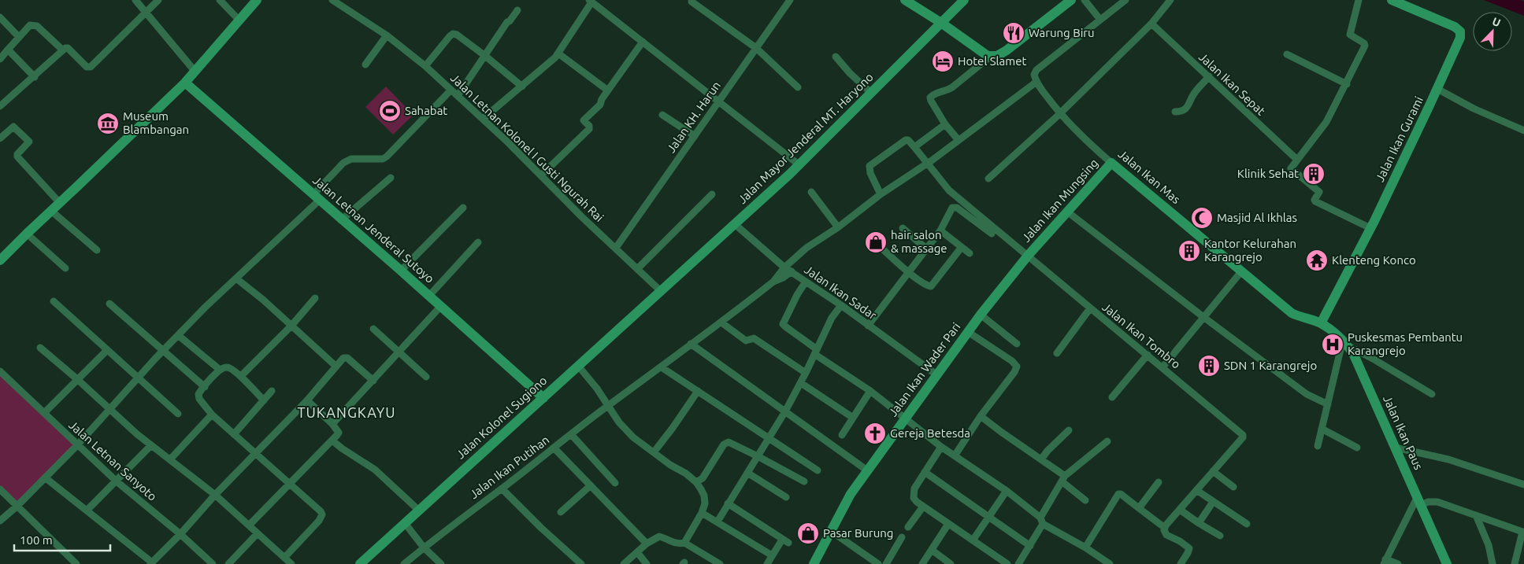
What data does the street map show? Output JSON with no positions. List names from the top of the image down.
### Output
{
  "streets": {
    "main road": [
      "Jalan Mayor Jenderal MT. Haryono",
      "Jalan Ikan Gurami",
      "Jalan Ikan Mas",
      "Jalan Ikan Mungsing",
      "Jalan Letnan Jenderal Sutoyo",
      "Jalan Ikan Wader Pari",
      "Jalan Kolonel Sugiono",
      "Jalan Ikan Paus"
    ],
    "street": [
      "Jalan Ikan Sepat",
      "Jalan KH. Harun",
      "Jalan Letnan Kolonel I Gusti Ngurah Rai",
      "Jalan Ikan Sadar",
      "Jalan Ikan Tombro",
      "Jalan Letnan Sanyoto",
      "Jalan Ikan Putihan"
    ]
  },
  "crossings": [
    ["Jalan KH. Harun", "Jalan Letnan Kolonel I Gusti Ngurah Rai"],
    ["Jalan Mayor Jenderal MT. Haryono", "Jalan Letnan Kolonel I Gusti Ngurah Rai"],
    ["Jalan Mayor Jenderal MT. Haryono", "Jalan Ikan Sadar"],
    ["Jalan Mayor Jenderal MT. Haryono", "Jalan Kolonel Sugiono"],
    ["Jalan Ikan Gurami", "Jalan Ikan Mas"],
    ["Jalan Ikan Gurami", "Jalan Ikan Paus"],
    ["Jalan Letnan Kolonel I Gusti Ngurah Rai", "Jalan Kolonel Sugiono"],
    ["Jalan Ikan Mas", "Jalan Ikan Mungsing"],
    ["Jalan Ikan Mas", "Jalan Ikan Paus"],
    ["Jalan Ikan Mungsing", "Jalan Ikan Tombro"],
    ["Jalan Ikan Mungsing", "Jalan Ikan Wader Pari"],
    ["Jalan Letnan Jenderal Sutoyo", "Jalan Kolonel Sugiono"],
    ["Jalan Ikan Sadar", "Jalan Ikan Wader Pari"],
    ["Jalan Ikan Tombro", "Jalan Ikan Wader Pari"]
  ],
  "districts": ["TUKANGKAYU"],
  "places": {
    "restaurant": ["Warung Biru"],
    "hotel": ["Hotel Slamet"],
    "sports": ["Sahabat"],
    "museum": ["Museum Blambangan"],
    "building": ["Klinik Sehat", "Kantor Kelurahan Karangrejo", "SDN 1 Karangrejo"],
    "mosque": ["Masjid Al Ikhlas"],
    "shop": ["hair salon & massage", "Pasar Burung"],
    "temple": ["Klenteng Konco"],
    "hospital": ["Puskesmas Pembantu Karangrejo"],
    "church": ["Gereja Betesda"]
  },
  "scale_bar": "100 m",
  "north": "top right"
}
